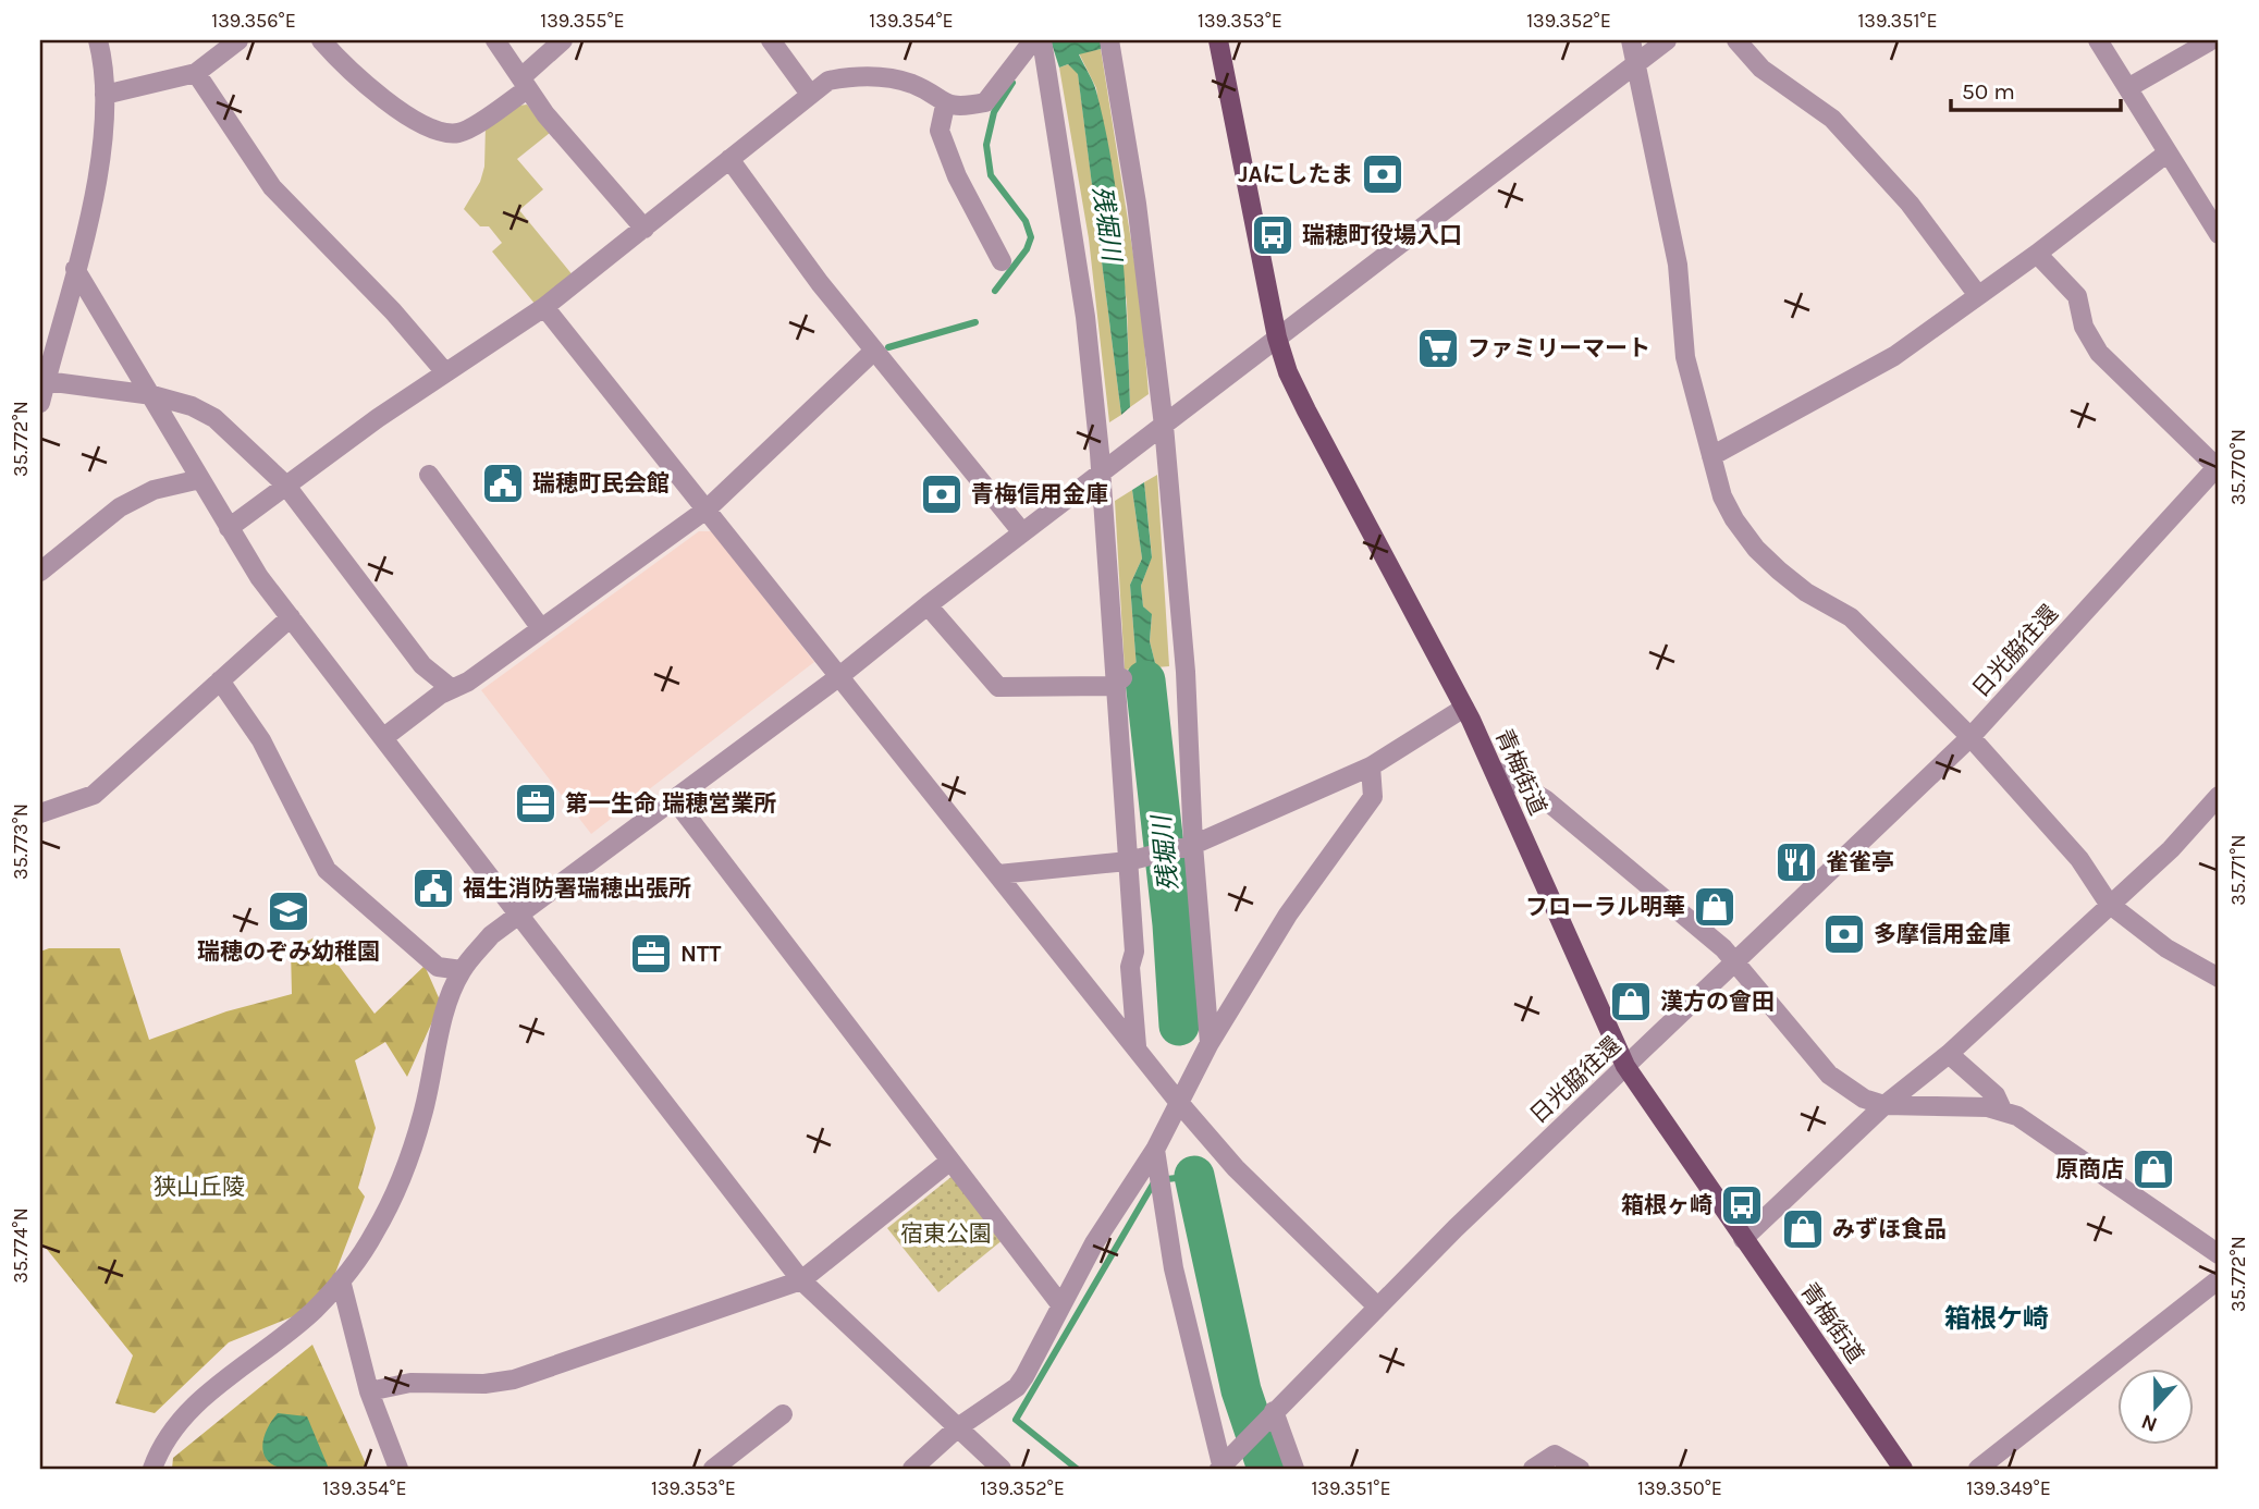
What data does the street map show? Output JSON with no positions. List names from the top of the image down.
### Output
{
  "streets": {
    "main road": ["青梅街道"],
    "street": ["日光脇往還"]
  },
  "crossings": [
    ["日光脇往還", "青梅街道"]
  ],
  "districts": ["箱根ケ崎"],
  "water": ["残堀川"],
  "parks": ["狭山丘陵", "宿東公園"],
  "places": {
    "bank": ["JAにしたま", "青梅信用金庫", "多摩信用金庫"],
    "bus stop": ["瑞穂町役場入口", "箱根ヶ崎"],
    "supermarket": ["ファミリーマート"],
    "public building": ["瑞穂町民会館", "福生消防署瑞穂出張所"],
    "office": ["第一生命 瑞穂営業所", "NTT"],
    "restaurant": ["雀雀亭"],
    "shop": [
      "フローラル明華",
      "漢方の會田",
      "原商店",
      "みずほ食品"
    ],
    "school or university": ["瑞穂のぞみ幼稚園"]
  },
  "scale_bar": "50 m",
  "north": "bottom",
  "coordinates": [
    "139.356°E",
    "139.355°E",
    "139.354°E",
    "139.353°E",
    "139.352°E",
    "139.351°E",
    "35.772°N",
    "35.770°N",
    "35.773°N",
    "35.771°N",
    "35.774°N",
    "139.350°E",
    "139.349°E"
  ]
}
